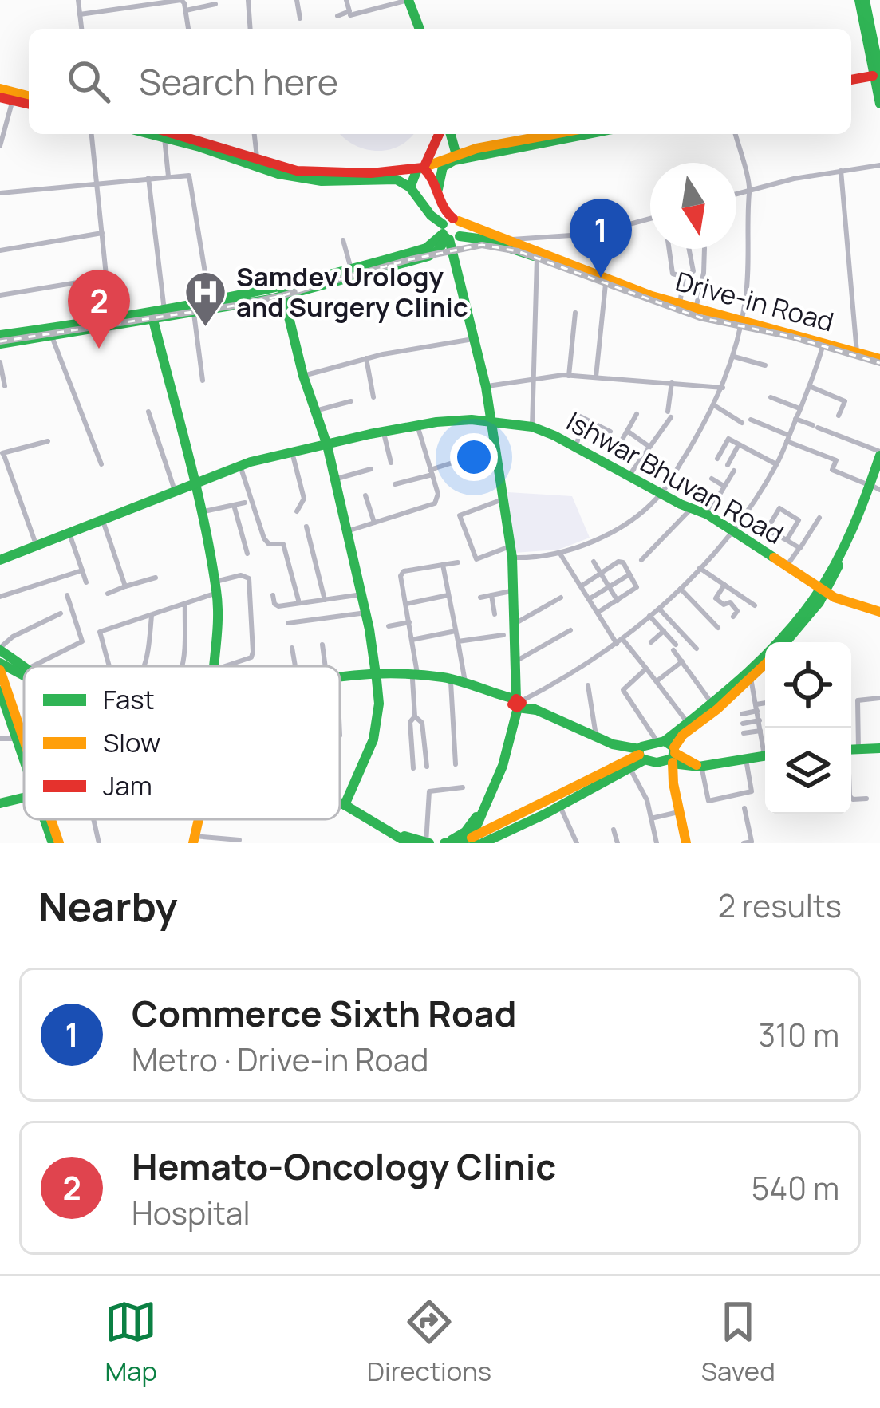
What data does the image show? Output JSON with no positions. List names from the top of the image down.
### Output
{
  "streets": {
    "street": ["Drive-in Road", "Ishwar Bhuvan Road"]
  },
  "places": {
    "hospital": ["Samdev Urology and Surgery Clinic"]
  },
  "legend": ["Fast", "Slow", "Jam"],
  "north": "bottom",
  "page": {
    "search": "Search here",
    "pins": ["1", "2"],
    "heading": ["Nearby", "2 results"],
    "list": [
      {
        "mark": "1",
        "name": "Commerce Sixth Road",
        "note": "Metro · Drive-in Road",
        "value": "310 m"
      },
      {
        "mark": "2",
        "name": "Hemato-Oncology Clinic",
        "note": "Hospital",
        "value": "540 m"
      }
    ],
    "nav": ["Map", "Directions", "Saved"]
  }
}
